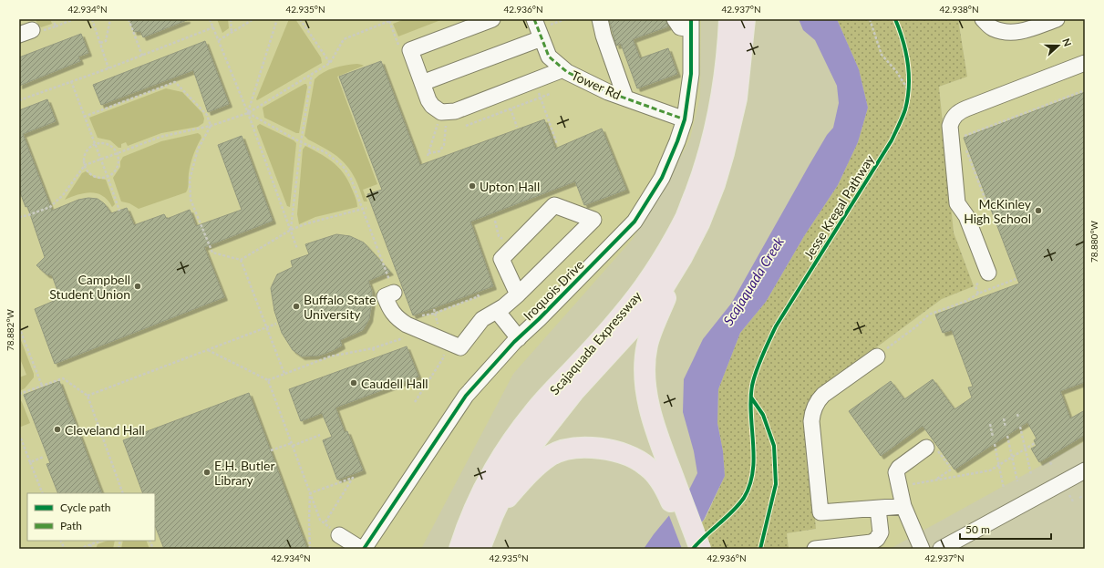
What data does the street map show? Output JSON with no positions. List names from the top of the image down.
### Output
{
  "streets": {
    "highway": ["Scajaquada Expressway"],
    "street": ["Tower Rd", "Iroquois Drive"],
    "cycle path": ["Jesse Kregal Pathway"]
  },
  "crossings": [
    ["Tower Rd", "Iroquois Drive"]
  ],
  "water": ["Scajaquada Creek"],
  "places": [
    "Upton Hall",
    "McKinley High School",
    "Campbell Student Union",
    "Buffalo State University",
    "Caudell Hall",
    "Cleveland Hall",
    "E.H. Butler Library"
  ],
  "legend": ["Cycle path", "Path"],
  "scale_bar": "50 m",
  "north": "right",
  "coordinates": [
    "42.934°N",
    "42.935°N",
    "42.936°N",
    "42.937°N",
    "42.938°N",
    "78.880°W",
    "78.882°W"
  ]
}
